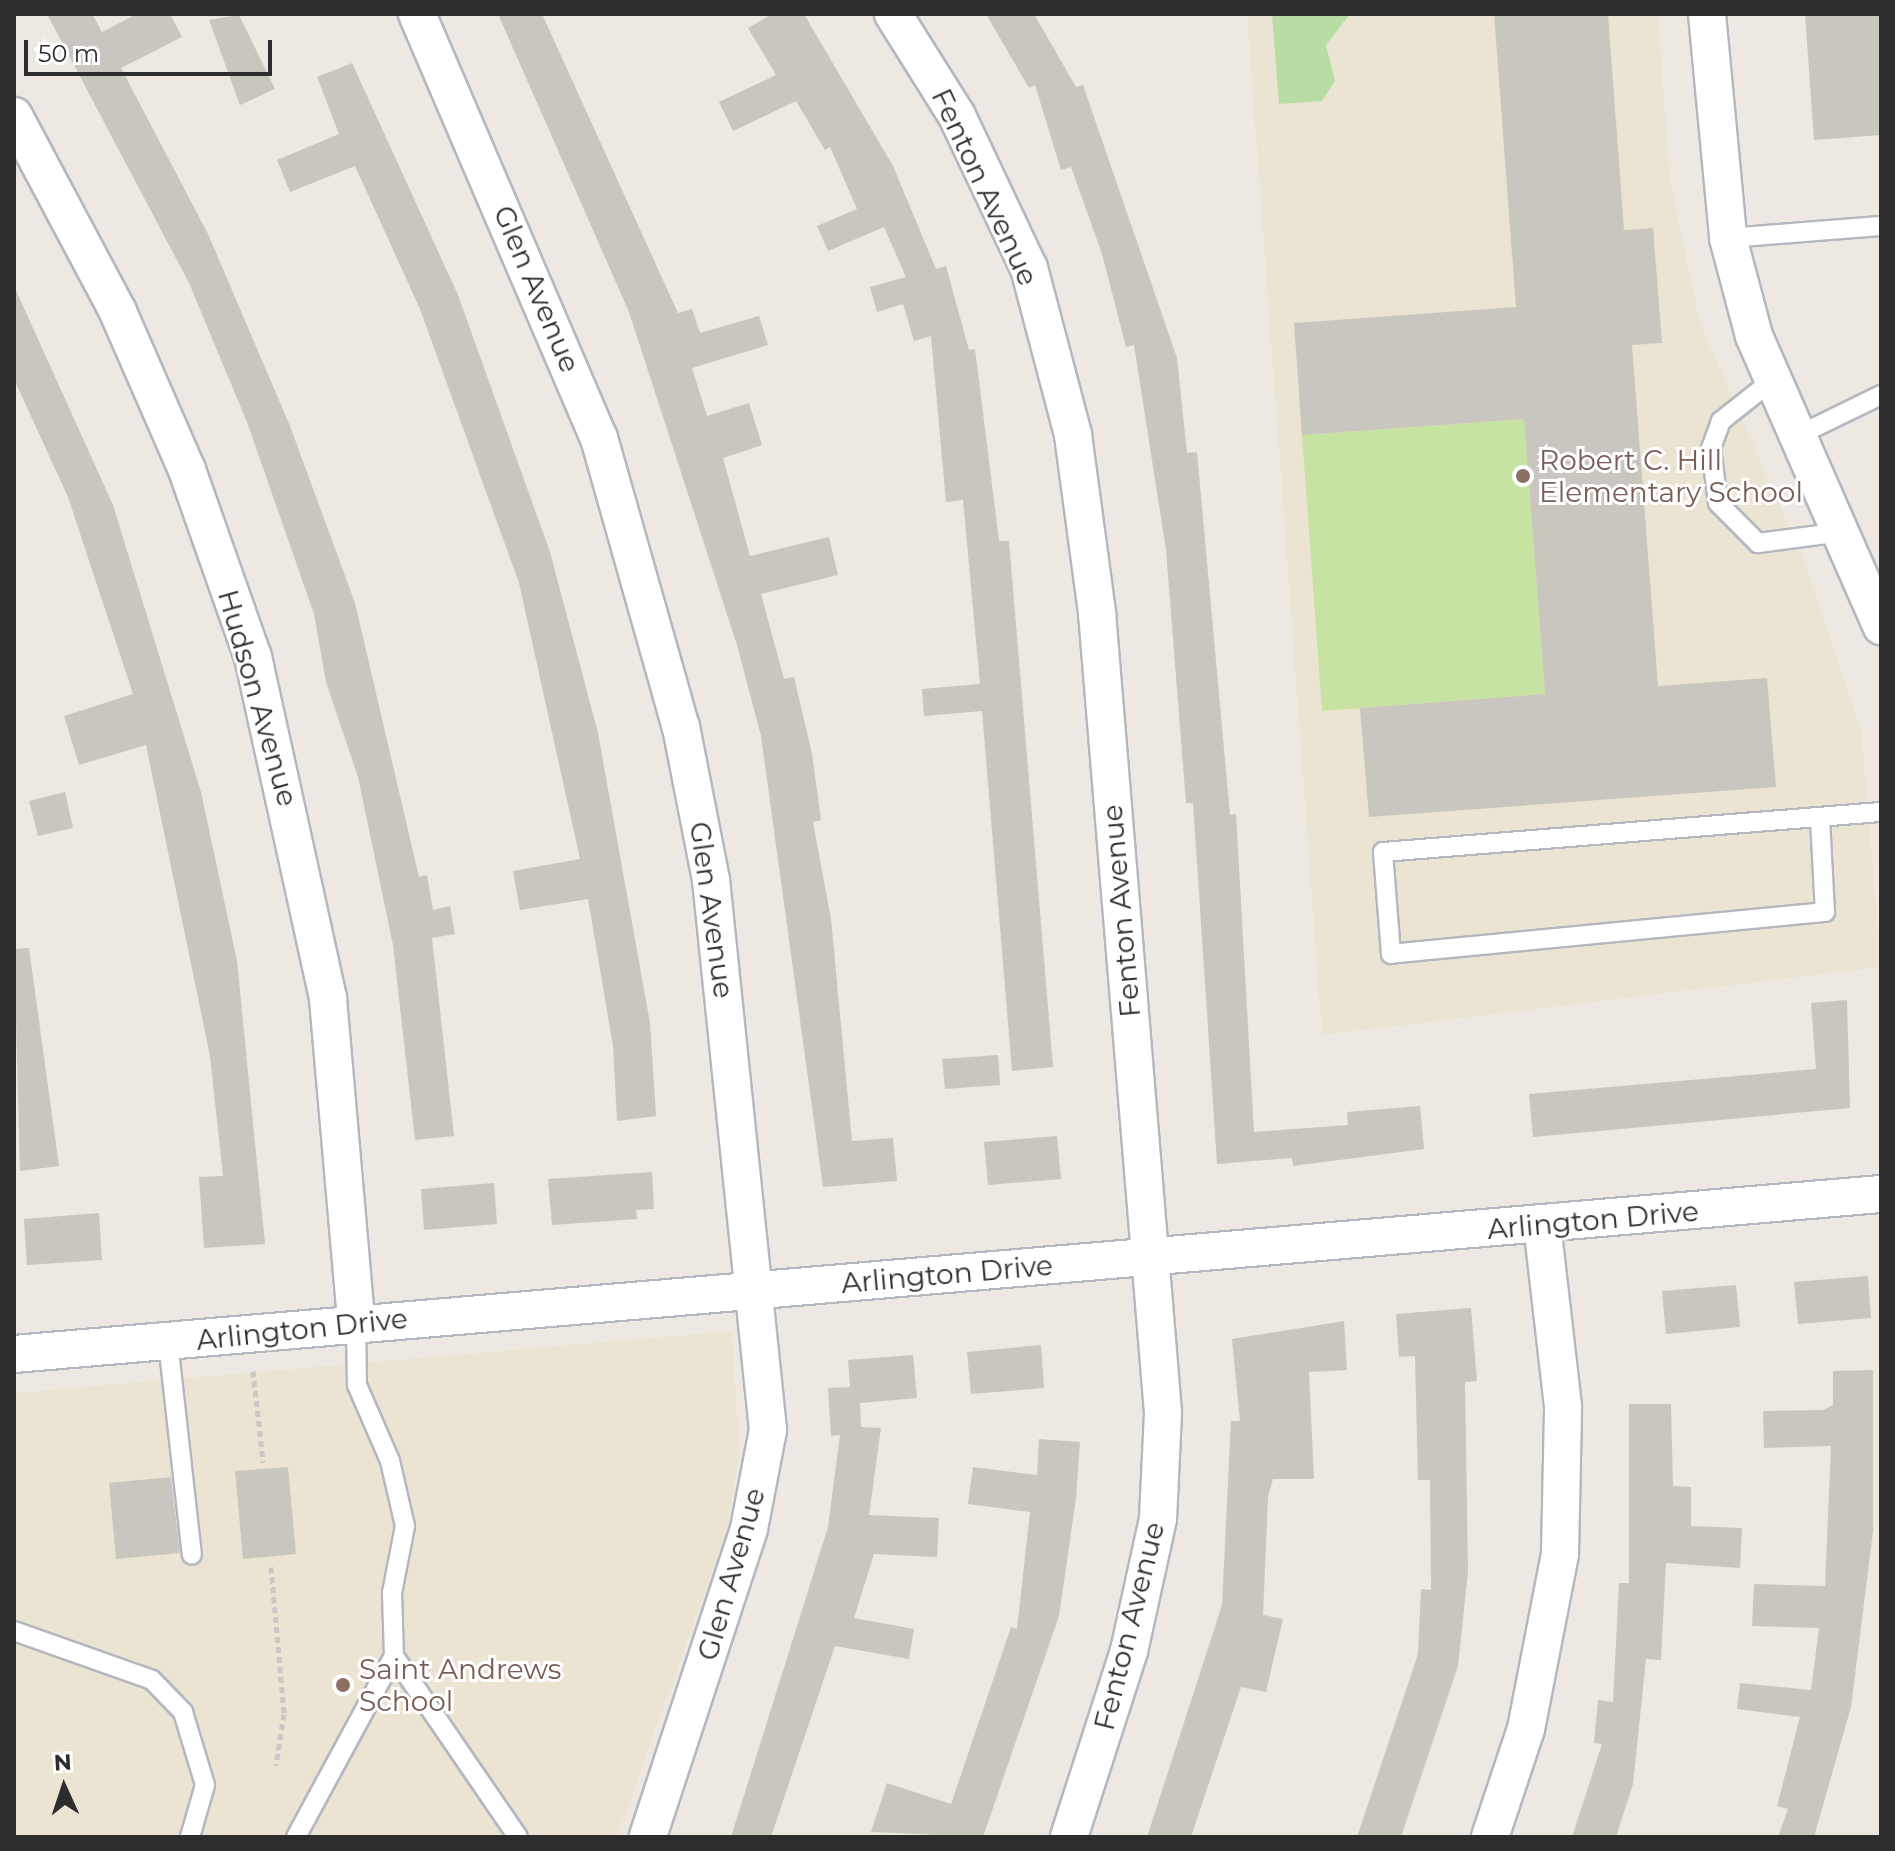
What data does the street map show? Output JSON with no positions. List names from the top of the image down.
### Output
{
  "streets": {
    "street": [
      "Fenton Avenue",
      "Glen Avenue",
      "Hudson Avenue",
      "Arlington Drive"
    ]
  },
  "crossings": [
    ["Fenton Avenue", "Arlington Drive"],
    ["Glen Avenue", "Arlington Drive"],
    ["Hudson Avenue", "Arlington Drive"]
  ],
  "places": ["Robert C. Hill Elementary School", "Saint Andrews School"],
  "scale_bar": "50 m",
  "north": "top"
}
